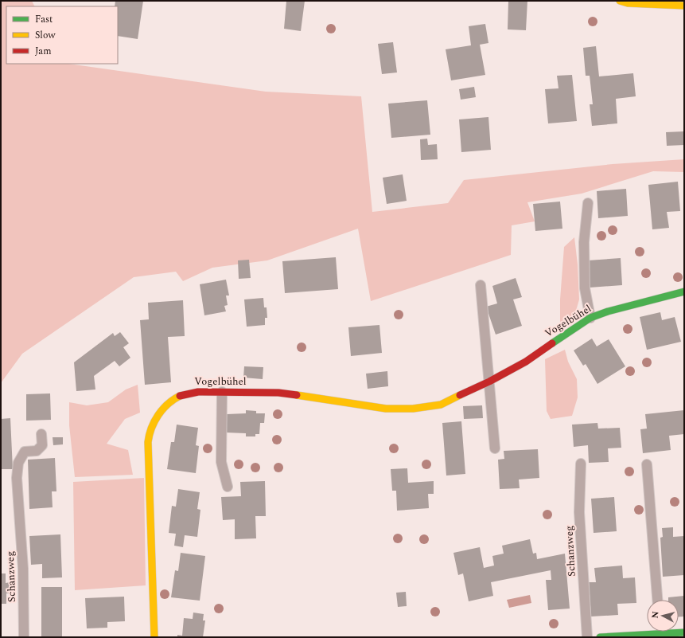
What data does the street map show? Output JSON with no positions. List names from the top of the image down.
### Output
{
  "streets": {
    "street": ["Vogelbühel"],
    "lane": ["Schanzweg"]
  },
  "legend": ["Fast", "Slow", "Jam"],
  "north": "left"
}
